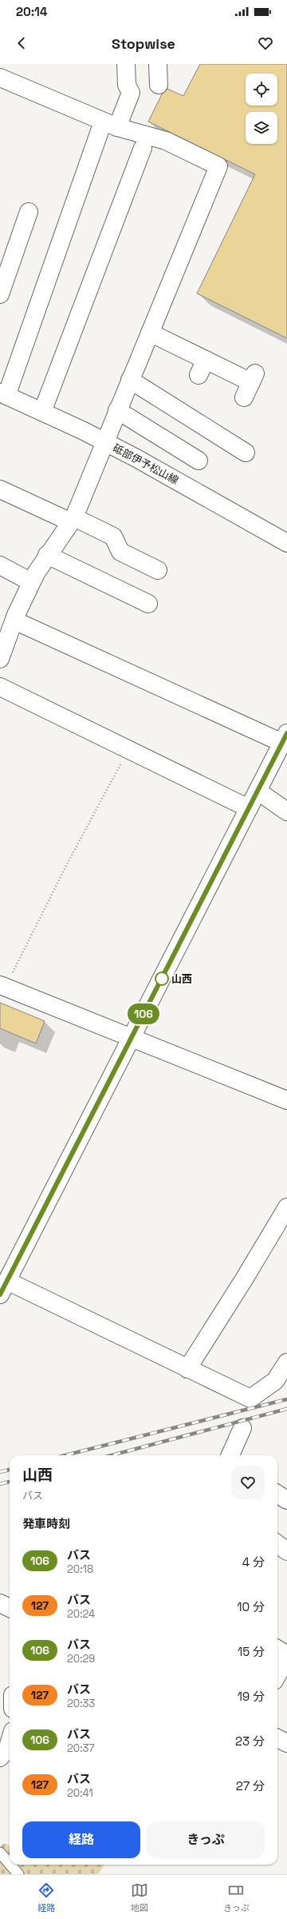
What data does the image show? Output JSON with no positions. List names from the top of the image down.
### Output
{
  "streets": {
    "street": ["砥部伊予松山線"]
  },
  "places": ["山西"],
  "lines": ["bus line 106"],
  "page": {
    "status": "20:14",
    "header": "Stopwise",
    "on_map": "106",
    "heading": [
      ["山西", "バス"],
      "発車時刻"
    ],
    "list": [
      {
        "mark": "106",
        "name": "バス",
        "note": "20:18",
        "value": "4 分"
      },
      {
        "mark": "127",
        "name": "バス",
        "note": "20:24",
        "value": "10 分"
      },
      {
        "mark": "106",
        "name": "バス",
        "note": "20:29",
        "value": "15 分"
      },
      {
        "mark": "127",
        "name": "バス",
        "note": "20:33",
        "value": "19 分"
      },
      {
        "mark": "106",
        "name": "バス",
        "note": "20:37",
        "value": "23 分"
      },
      {
        "mark": "127",
        "name": "バス",
        "note": "20:41",
        "value": "27 分"
      }
    ],
    "buttons": ["経路", "きっぷ"],
    "tabs": ["経路", "地図", "きっぷ"]
  }
}
